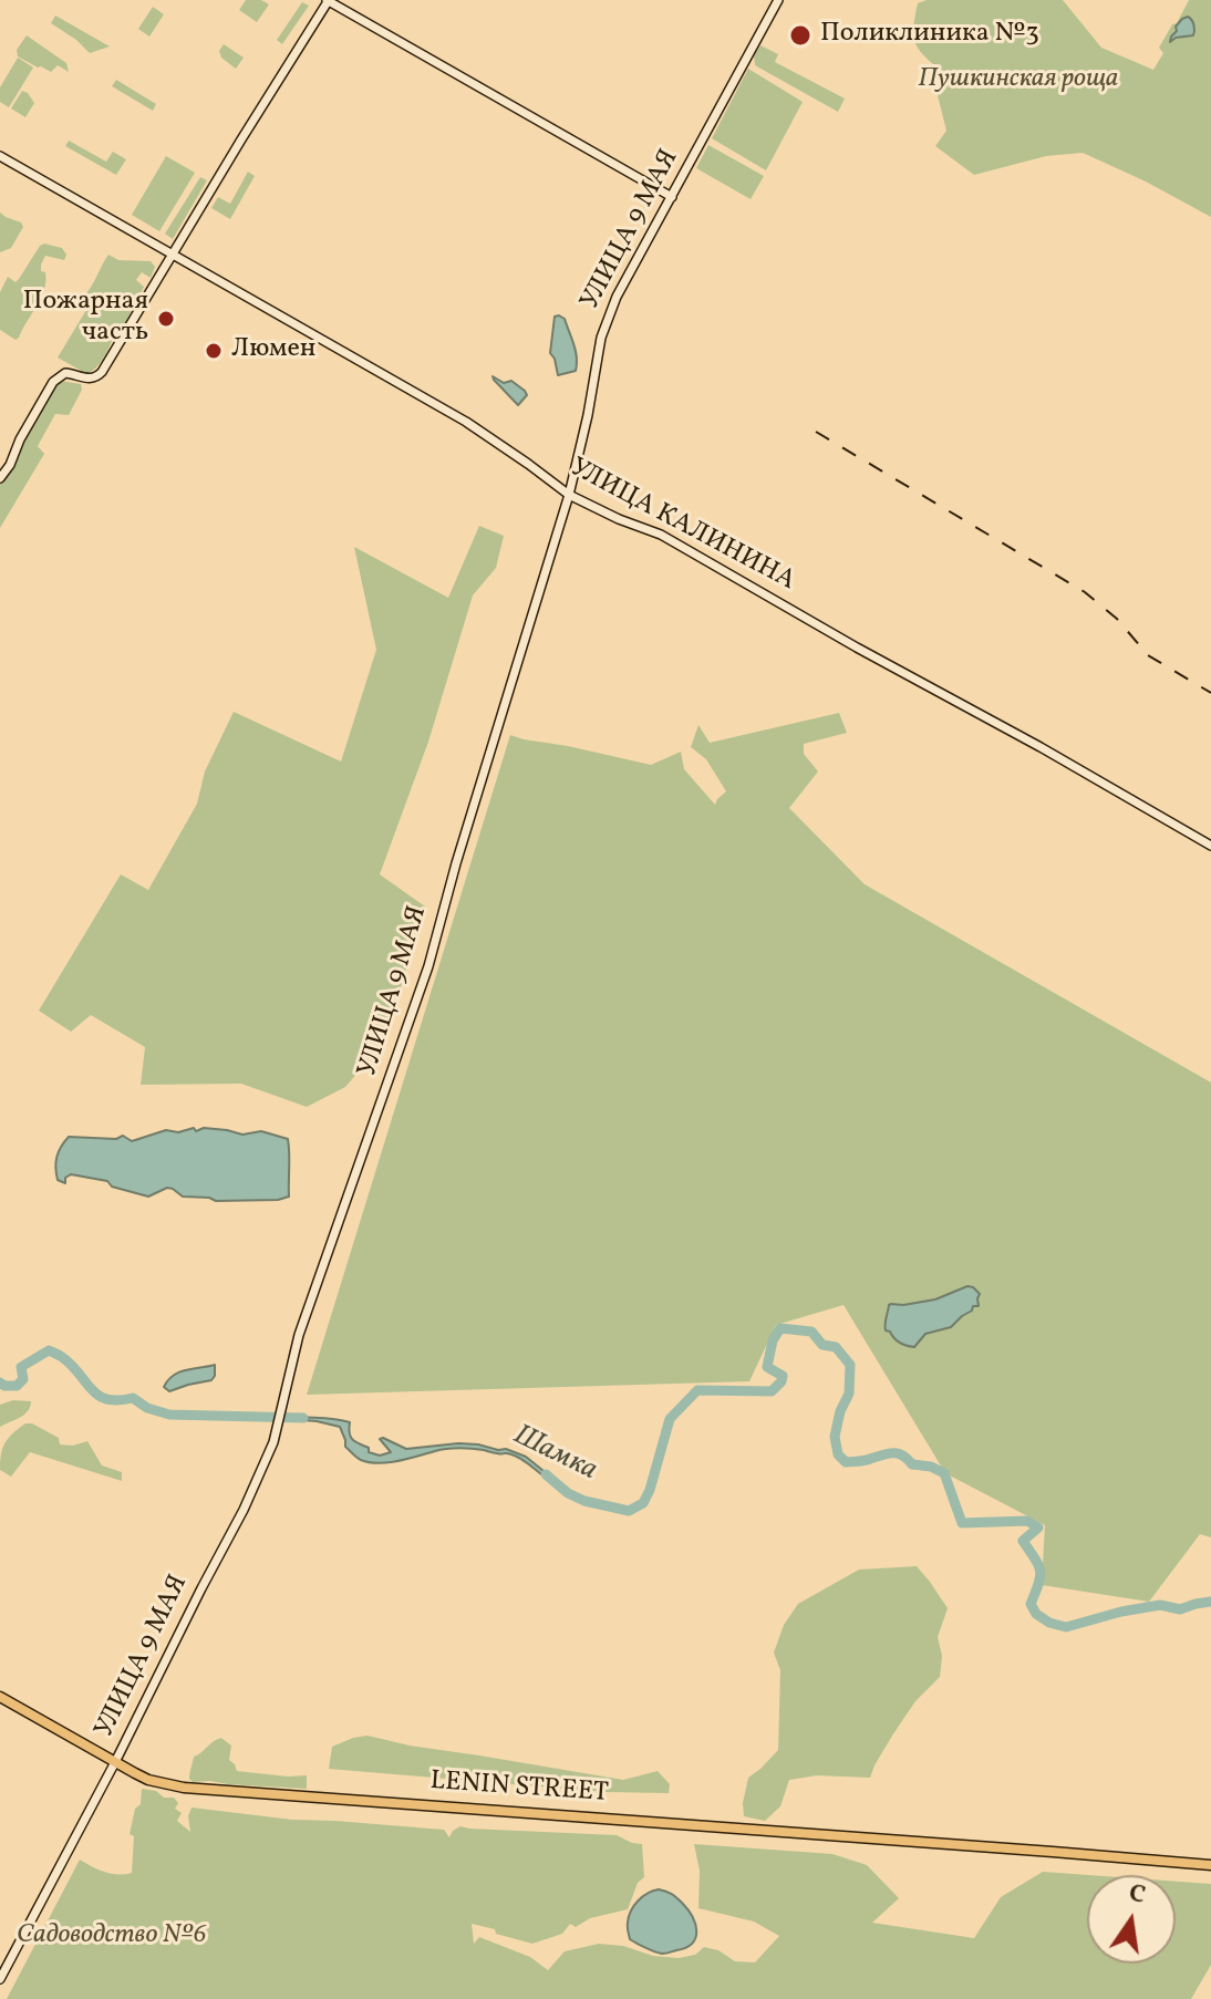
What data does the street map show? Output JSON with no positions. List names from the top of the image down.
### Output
{
  "streets": {
    "main road": ["LENIN STREET"],
    "street": ["УЛИЦА 9 МАЯ", "УЛИЦА КАЛИНИНА"]
  },
  "crossings": [
    ["УЛИЦА 9 МАЯ", "УЛИЦА КАЛИНИНА"],
    ["УЛИЦА 9 МАЯ", "LENIN STREET"]
  ],
  "water": ["Шамка"],
  "parks": ["Пушкинская роща", "Садоводство №6"],
  "places": ["Поликлиника №3", "Пожарная часть", "Люмен"],
  "north": "top"
}
